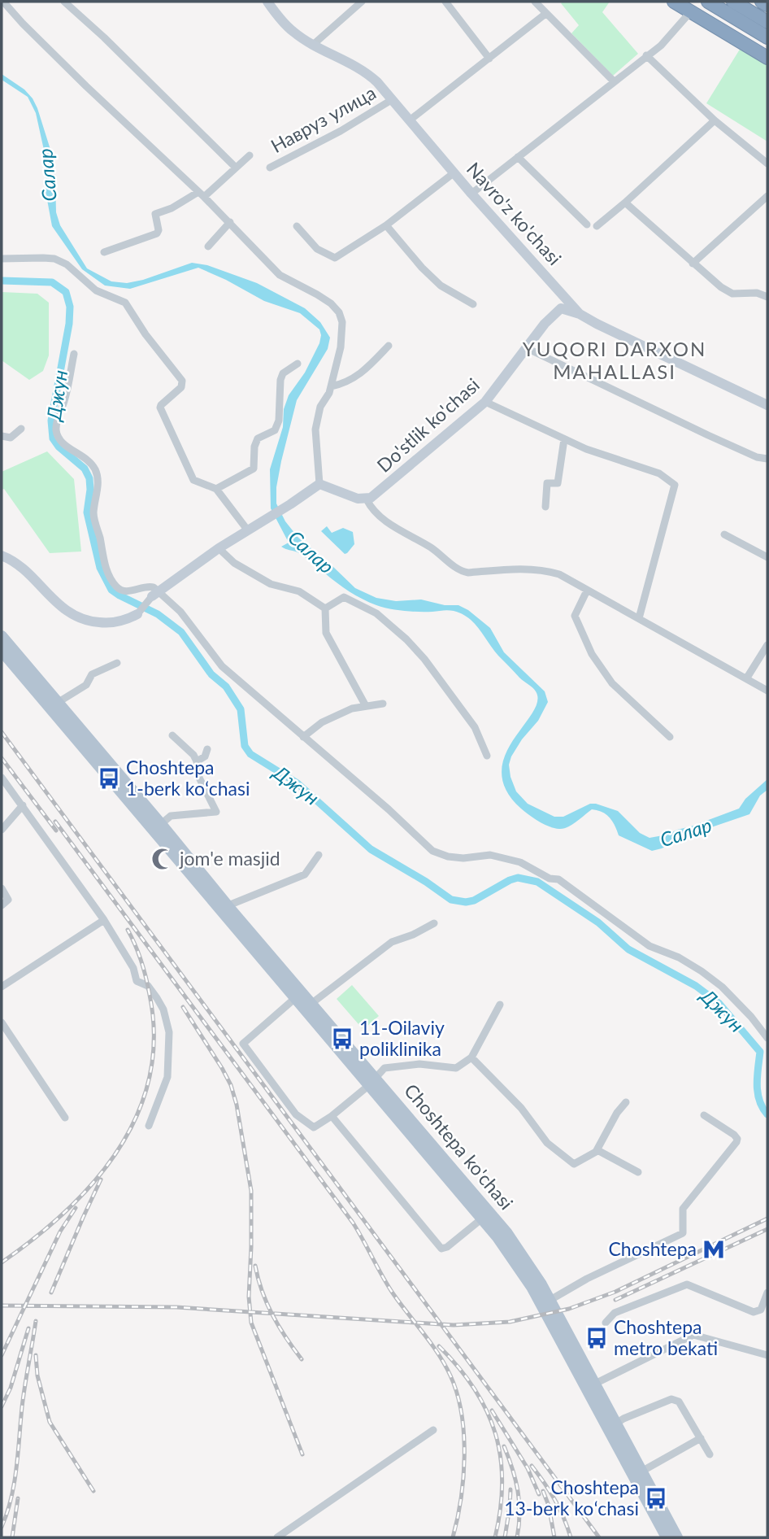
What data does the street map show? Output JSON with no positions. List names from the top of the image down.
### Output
{
  "streets": {
    "main road": ["Choshtepa ko'chasi"],
    "street": ["Навруз улица", "Navro'z ko'chasi", "Do'stlik ko'chasi"]
  },
  "crossings": [
    ["Навруз улица", "Navro'z ko'chasi"],
    ["Navro'z ko'chasi", "Do'stlik ko'chasi"]
  ],
  "districts": ["YUQORI DARXON MAHALLASI"],
  "water": ["Салар", "Джун"],
  "places": {
    "bus stop": [
      "Choshtepa 1-berk koʻchasi",
      "11-Oilaviy poliklinika",
      "Choshtepa metro bekati",
      "Choshtepa 13-berk koʻchasi"
    ],
    "mosque": ["jom'e masjid"],
    "metro station": ["Choshtepa"]
  }
}
